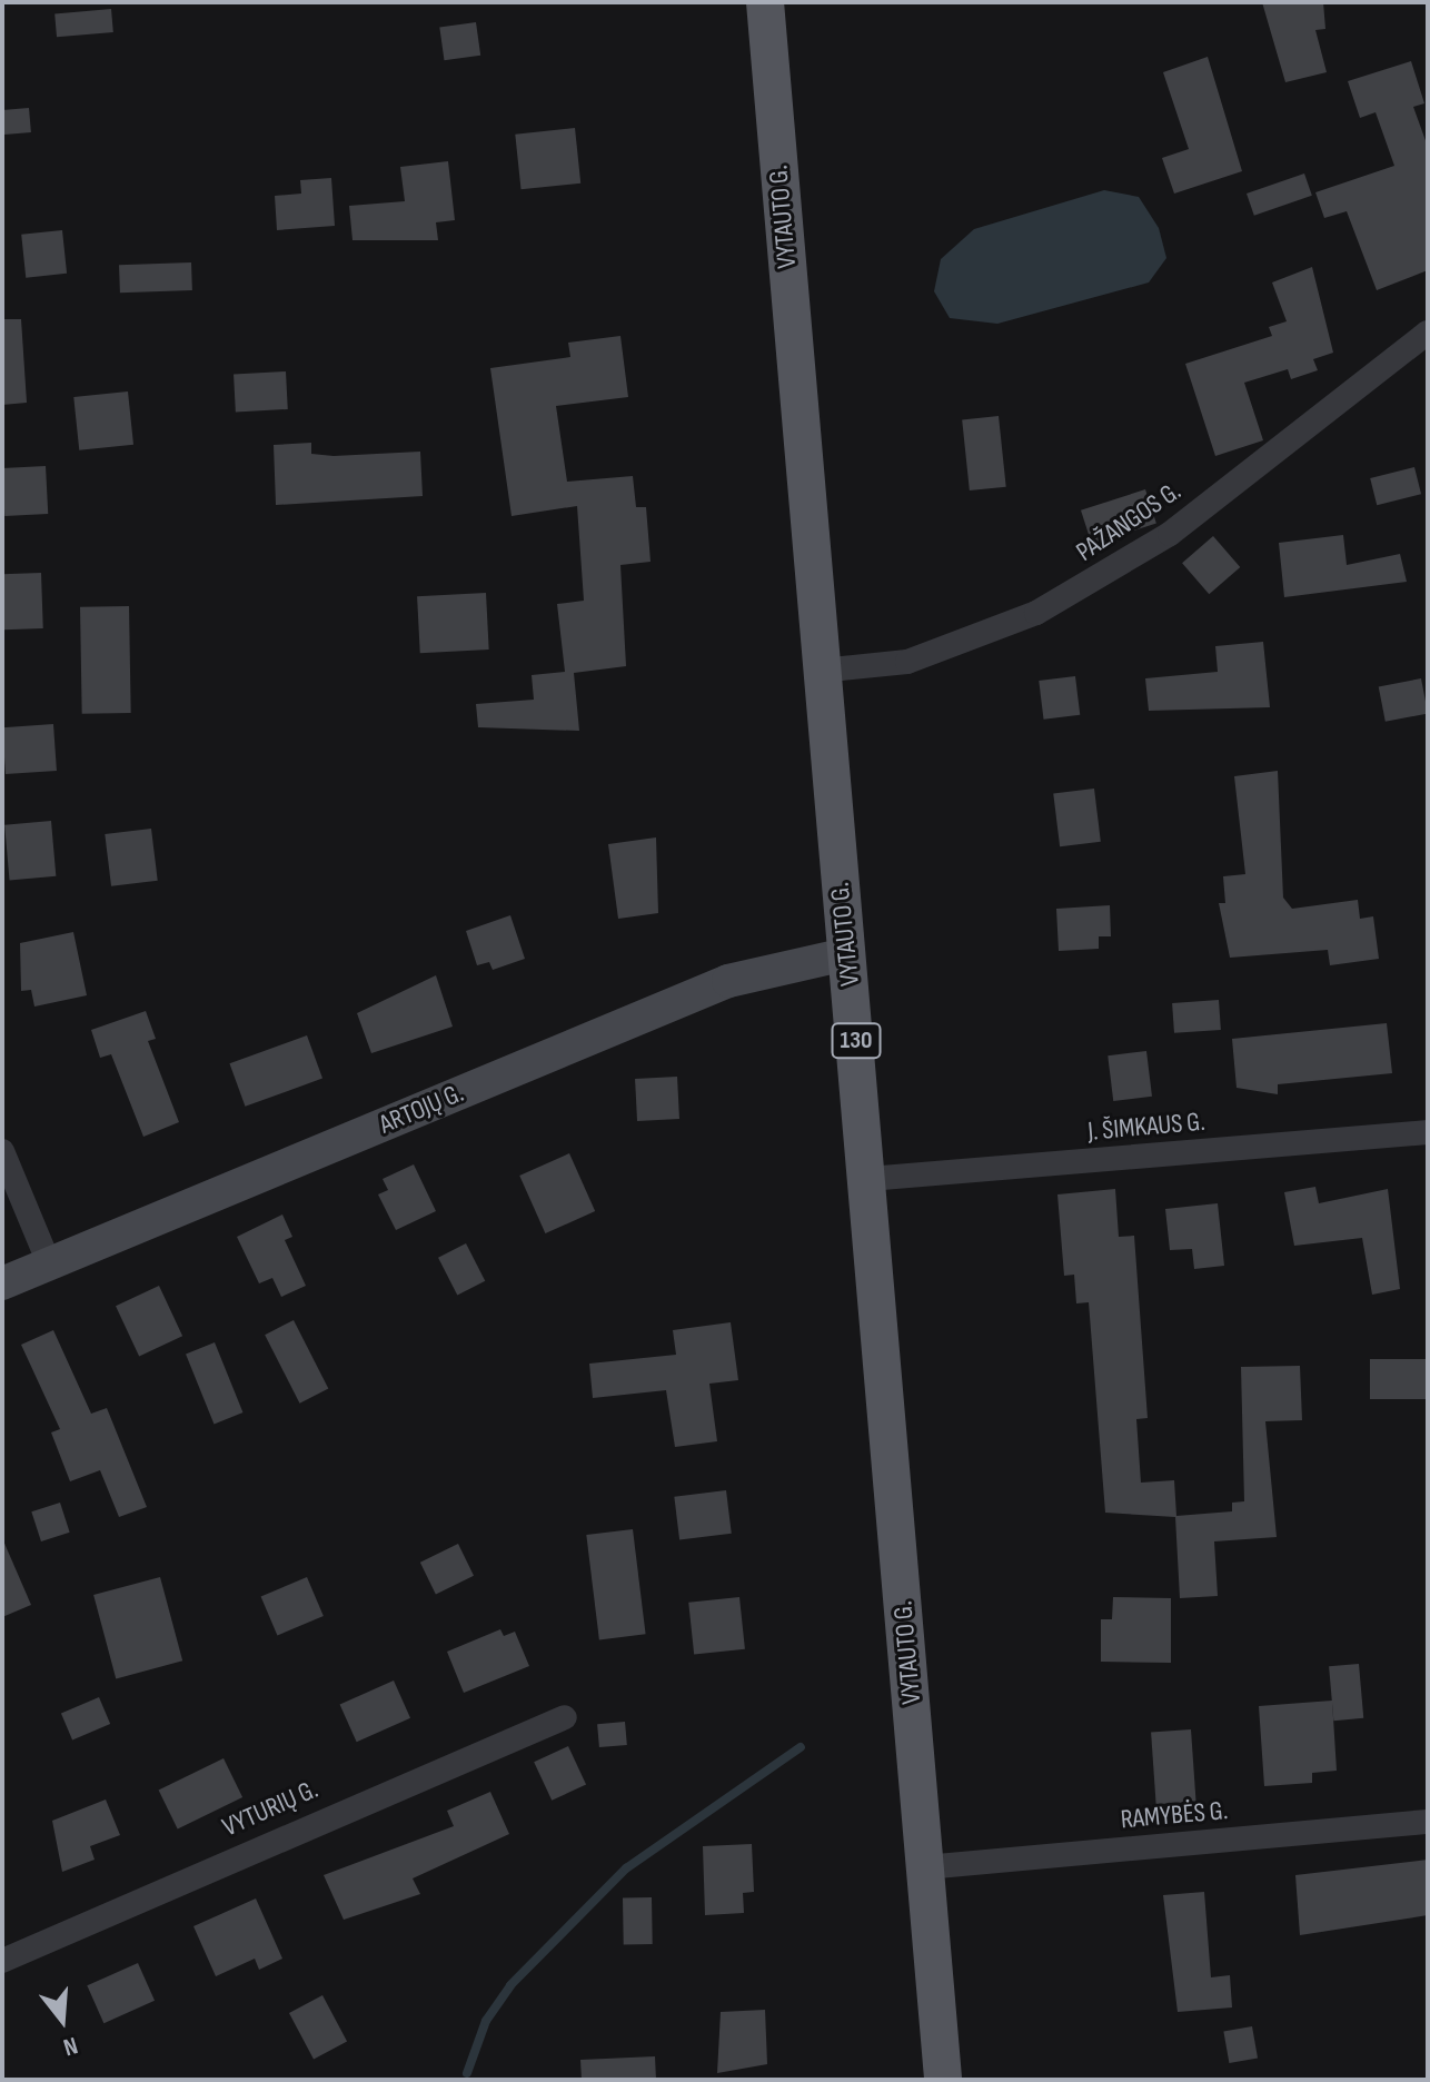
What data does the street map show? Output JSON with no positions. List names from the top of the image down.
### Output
{
  "streets": {
    "main road": ["VYTAUTO G.", "130", "ARTOJŲ G."],
    "street": [
      "PAŽANGOS G.",
      "J. ŠIMKAUS G.",
      "VYTURIŲ G.",
      "RAMYBĖS G."
    ]
  },
  "crossings": [
    ["VYTAUTO G.", "PAŽANGOS G."],
    ["VYTAUTO G.", "ARTOJŲ G."],
    ["VYTAUTO G.", "J. ŠIMKAUS G."],
    ["VYTAUTO G.", "RAMYBĖS G."]
  ],
  "north": "bottom"
}
